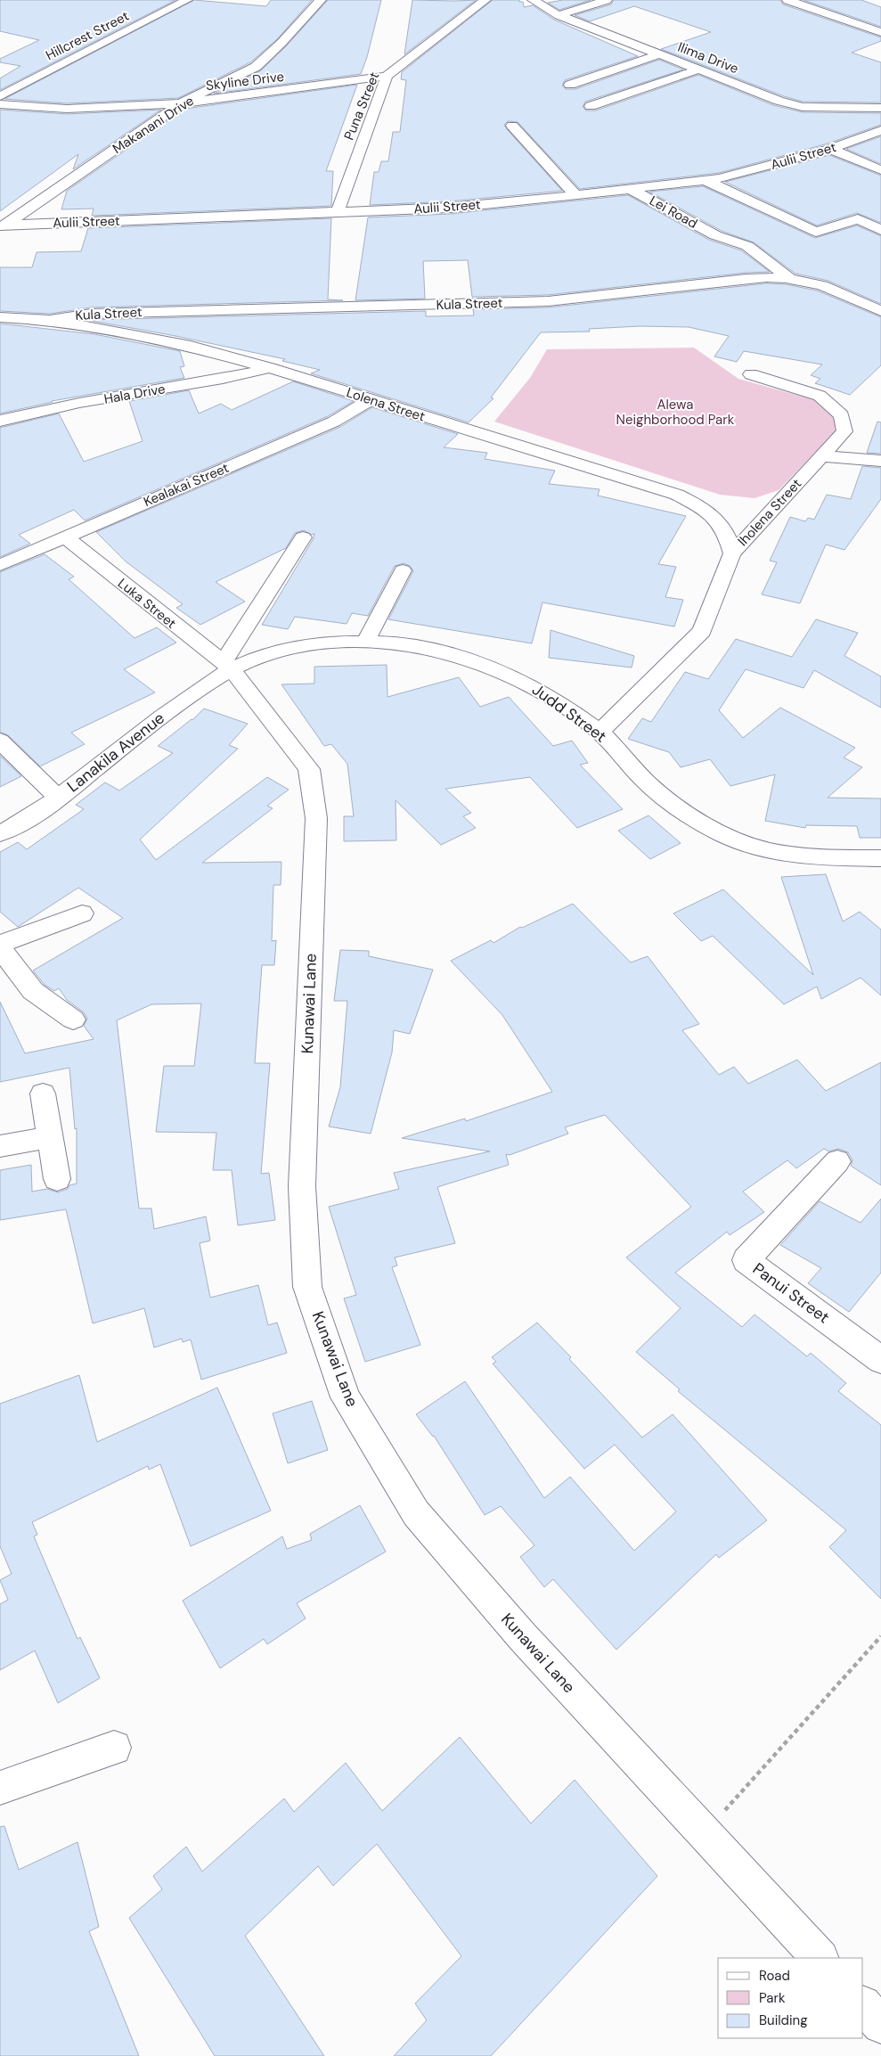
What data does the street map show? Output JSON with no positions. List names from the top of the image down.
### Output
{
  "streets": {
    "street": [
      "Hillcrest Street",
      "Ilima Drive",
      "Skyline Drive",
      "Puna Street",
      "Makanani Drive",
      "Aulii Street",
      "Lei Road",
      "Kula Street",
      "Hala Drive",
      "Lolena Street",
      "Kealakai Street",
      "Iholena Street",
      "Luka Street",
      "Judd Street",
      "Lanakila Avenue",
      "Kunawai Lane",
      "Panui Street"
    ]
  },
  "crossings": [
    ["Skyline Drive", "Puna Street"],
    ["Skyline Drive", "Makanani Drive"],
    ["Puna Street", "Aulii Street"],
    ["Makanani Drive", "Aulii Street"],
    ["Aulii Street", "Lei Road"],
    ["Lei Road", "Kula Street"],
    ["Kula Street", "Lolena Street"],
    ["Hala Drive", "Lolena Street"],
    ["Lolena Street", "Kealakai Street"],
    ["Lolena Street", "Iholena Street"],
    ["Kealakai Street", "Luka Street"],
    ["Iholena Street", "Judd Street"],
    ["Luka Street", "Judd Street"],
    ["Luka Street", "Lanakila Avenue"],
    ["Luka Street", "Kunawai Lane"],
    ["Judd Street", "Lanakila Avenue"],
    ["Judd Street", "Kunawai Lane"],
    ["Lanakila Avenue", "Kunawai Lane"]
  ],
  "parks": ["Alewa Neighborhood Park"],
  "legend": ["Road", "Park", "Building"]
}
